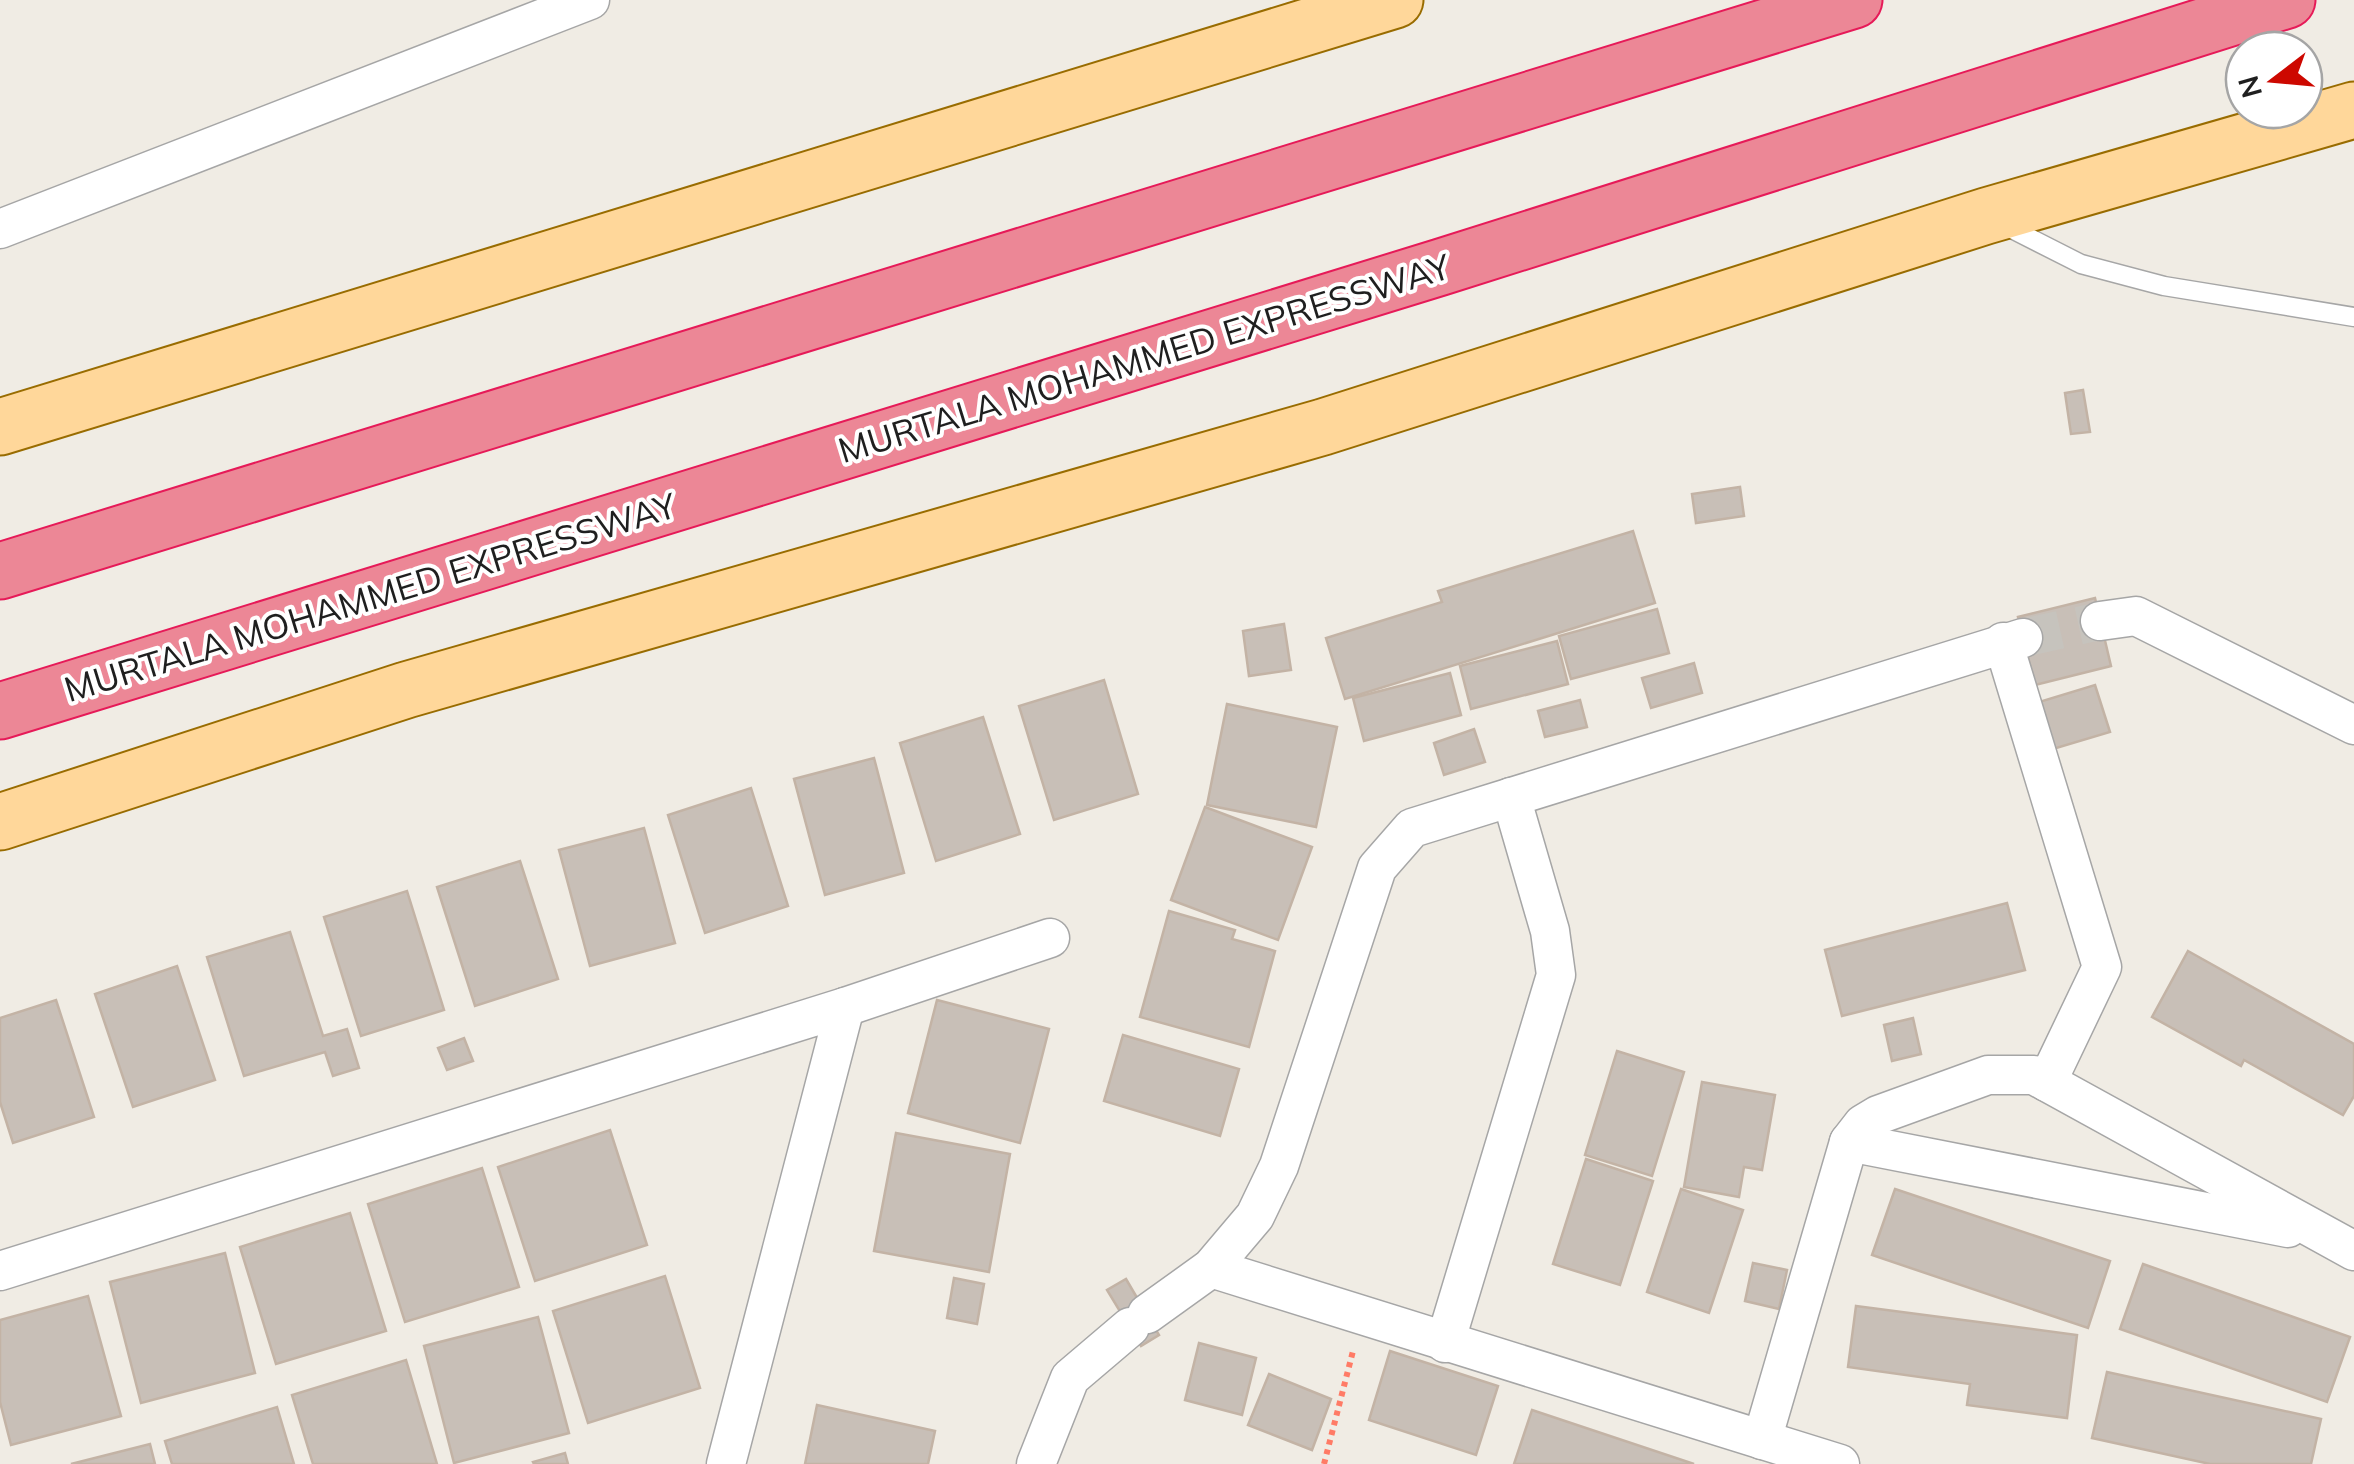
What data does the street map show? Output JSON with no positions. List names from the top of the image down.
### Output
{
  "streets": {
    "highway": ["MURTALA MOHAMMED EXPRESSWAY"]
  },
  "north": "left"
}
